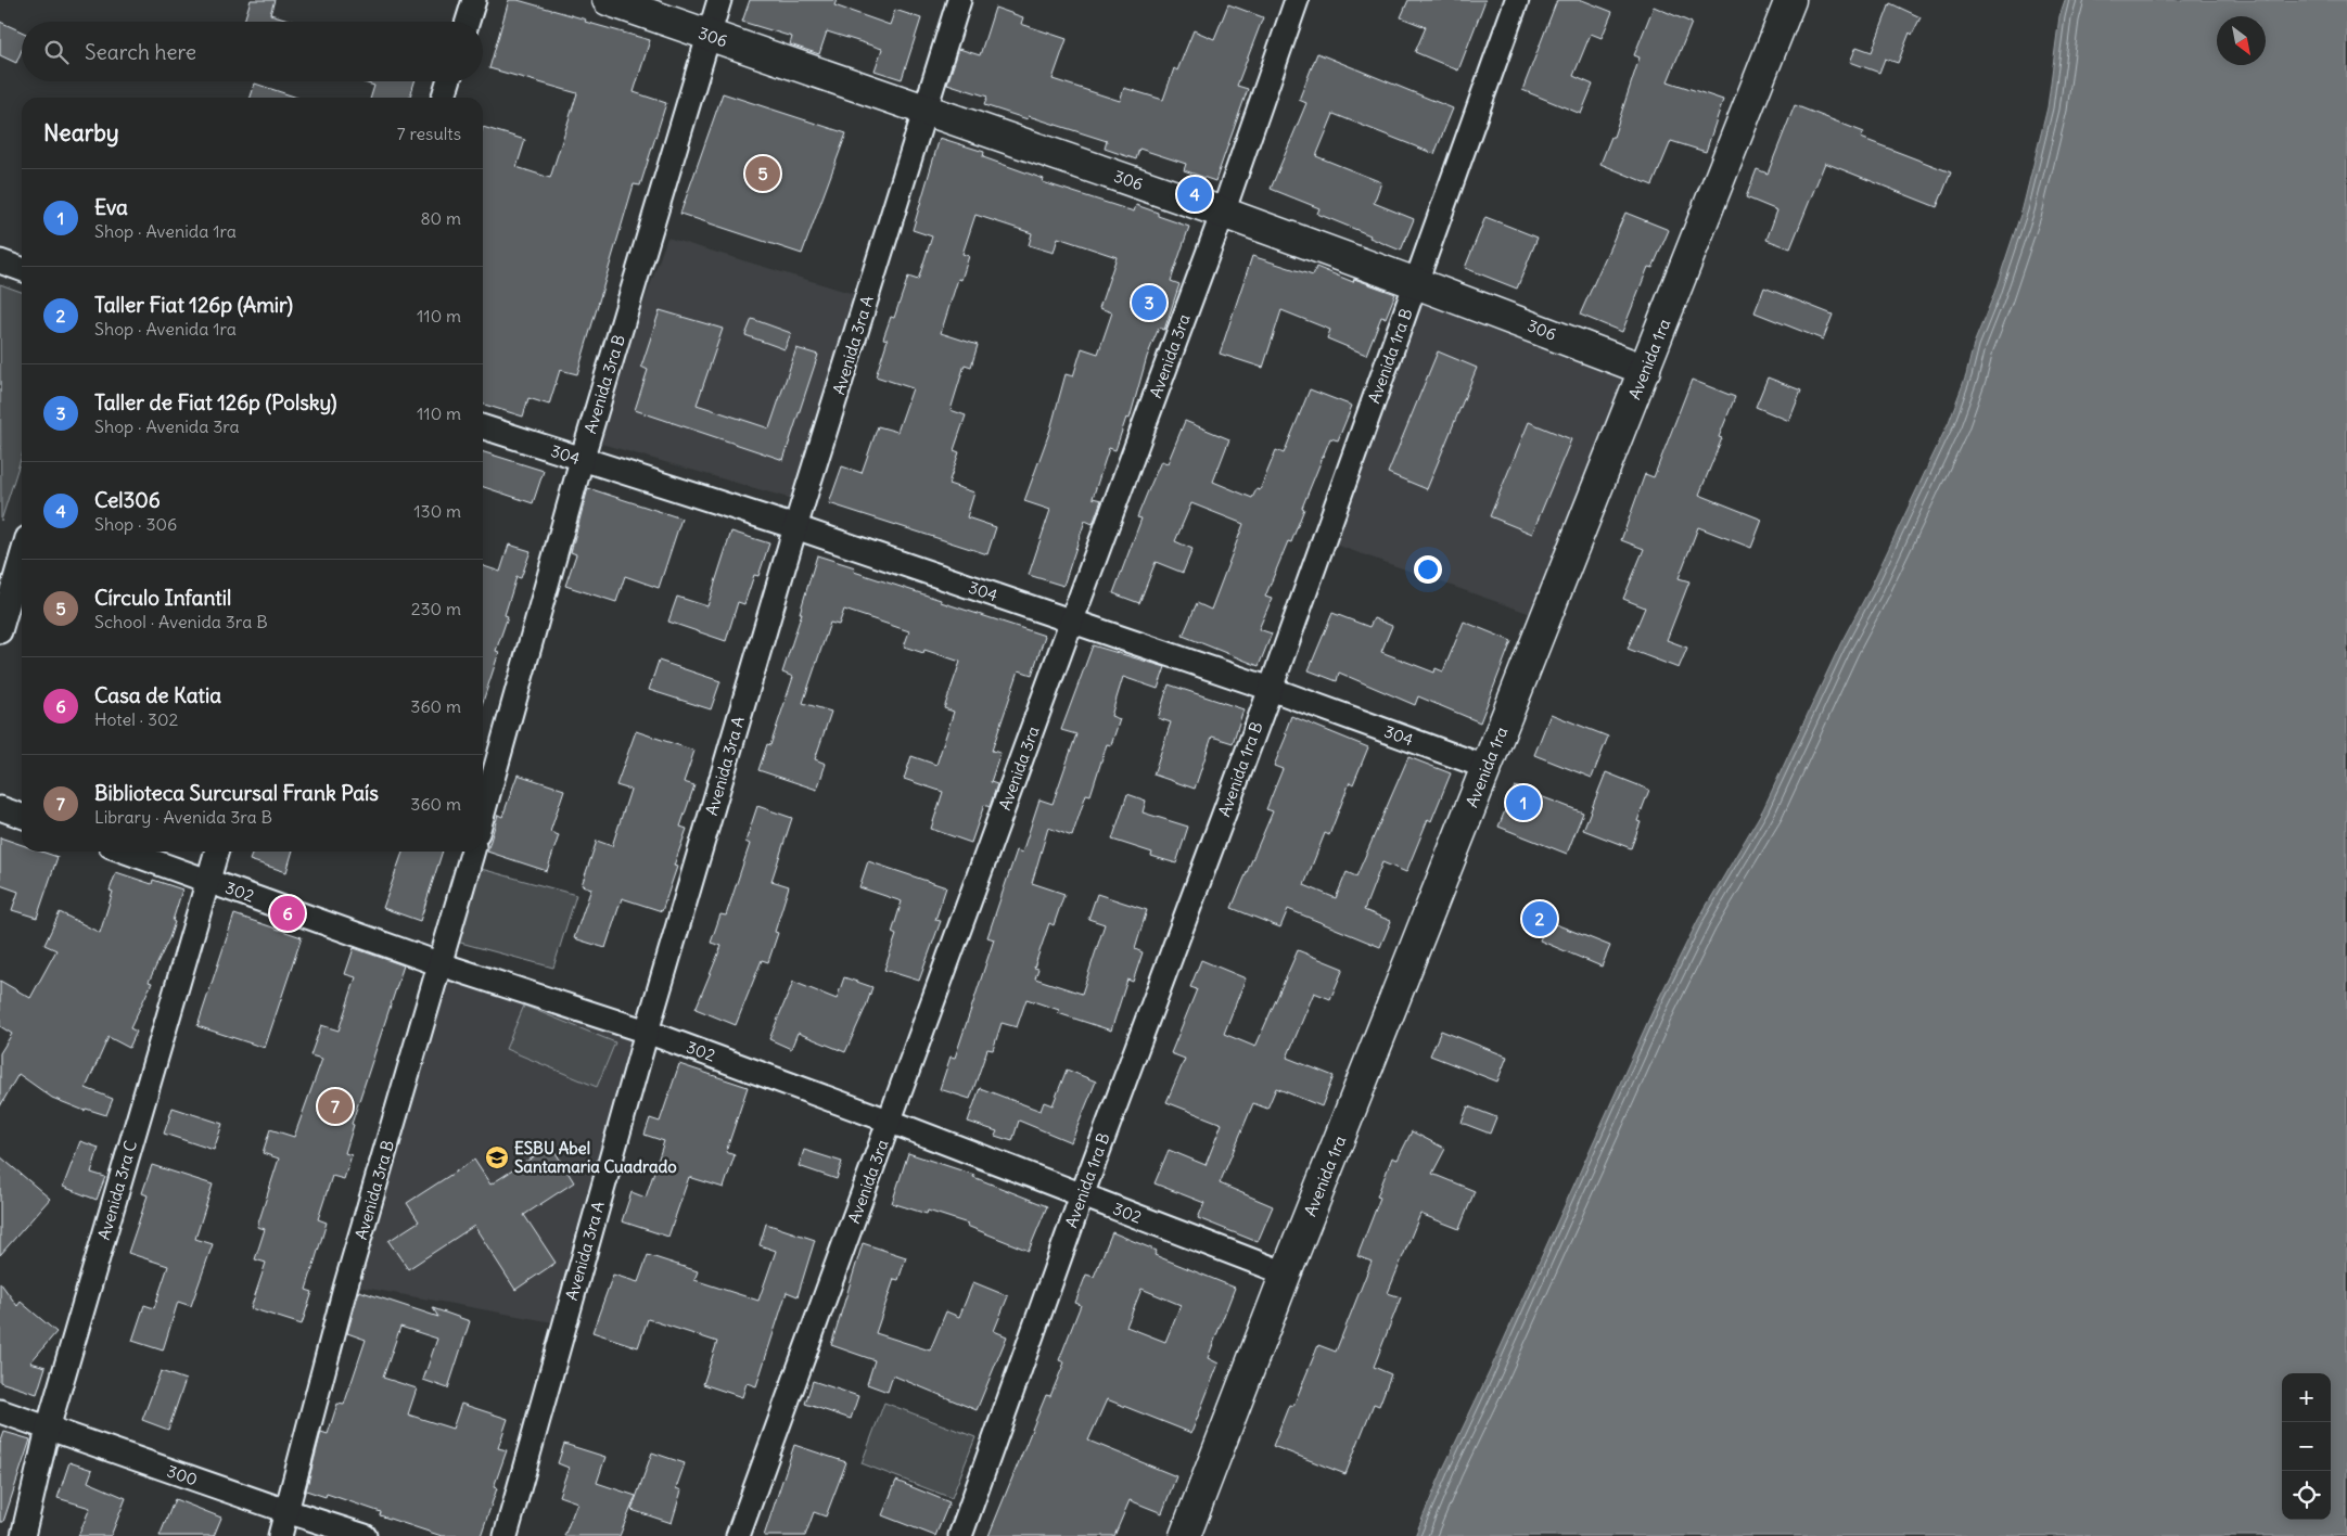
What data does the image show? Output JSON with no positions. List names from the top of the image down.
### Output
{
  "streets": {
    "street": [
      "306",
      "Avenida 3ra A",
      "Avenida 3ra",
      "Avenida 1ra B",
      "Avenida 1ra",
      "Avenida 3ra B",
      "304",
      "302",
      "Avenida 3ra C",
      "300"
    ]
  },
  "crossings": [
    ["306", "Avenida 3ra A"],
    ["306", "Avenida 3ra"],
    ["306", "Avenida 1ra B"],
    ["306", "Avenida 1ra"],
    ["306", "Avenida 3ra B"],
    ["Avenida 3ra A", "304"],
    ["Avenida 3ra A", "302"],
    ["Avenida 3ra", "304"],
    ["Avenida 3ra", "302"],
    ["Avenida 1ra B", "304"],
    ["Avenida 1ra B", "302"],
    ["Avenida 1ra", "304"],
    ["Avenida 1ra", "302"],
    ["Avenida 3ra B", "304"],
    ["Avenida 3ra B", "302"],
    ["Avenida 3ra B", "300"],
    ["302", "Avenida 3ra C"],
    ["Avenida 3ra C", "300"]
  ],
  "places": {
    "school or university": ["ESBU Abel Santamaria Cuadrado"]
  },
  "north": "bottom right",
  "page": {
    "search": "Search here",
    "heading": ["Nearby", "7 results"],
    "pins": [
      "5",
      "4",
      "3",
      "1",
      "6",
      "2",
      "7"
    ],
    "list": [
      {
        "mark": "1",
        "name": "Eva",
        "note": "Shop · Avenida 1ra",
        "value": "80 m"
      },
      {
        "mark": "2",
        "name": "Taller Fiat 126p (Amir)",
        "note": "Shop · Avenida 1ra",
        "value": "110 m"
      },
      {
        "mark": "3",
        "name": "Taller de Fiat 126p (Polsky)",
        "note": "Shop · Avenida 3ra",
        "value": "110 m"
      },
      {
        "mark": "4",
        "name": "Cel306",
        "note": "Shop · 306",
        "value": "130 m"
      },
      {
        "mark": "5",
        "name": "Círculo Infantil",
        "note": "School · Avenida 3ra B",
        "value": "230 m"
      },
      {
        "mark": "6",
        "name": "Casa de Katia",
        "note": "Hotel · 302",
        "value": "360 m"
      },
      {
        "mark": "7",
        "name": "Biblioteca Surcursal Frank País",
        "note": "Library · Avenida 3ra B",
        "value": "360 m"
      }
    ],
    "map_buttons": ["+", "−"]
  }
}
